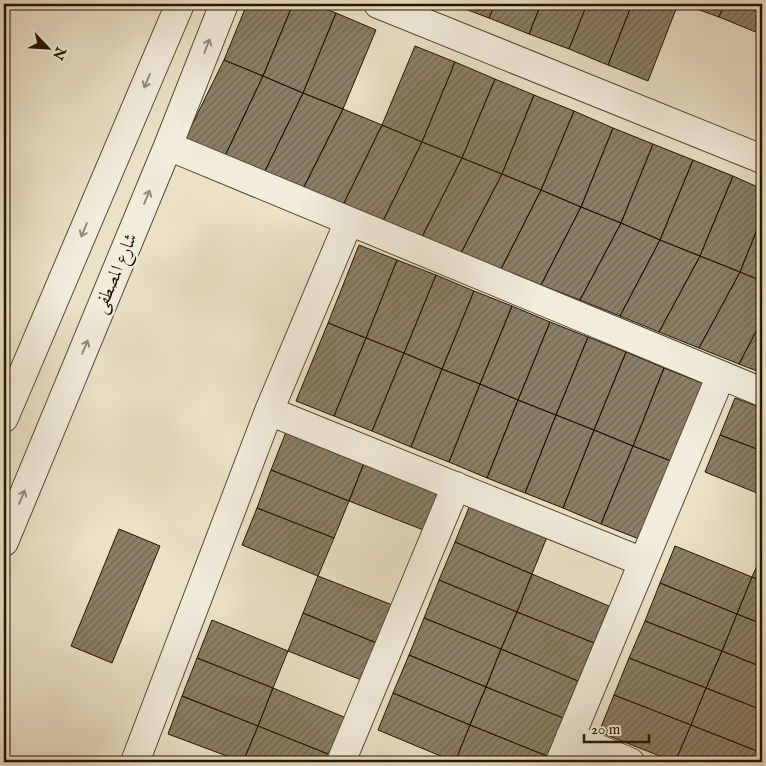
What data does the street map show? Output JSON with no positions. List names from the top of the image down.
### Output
{
  "streets": {
    "street": ["شارع المصطفى"]
  },
  "scale_bar": "20 m",
  "north": "bottom right"
}
